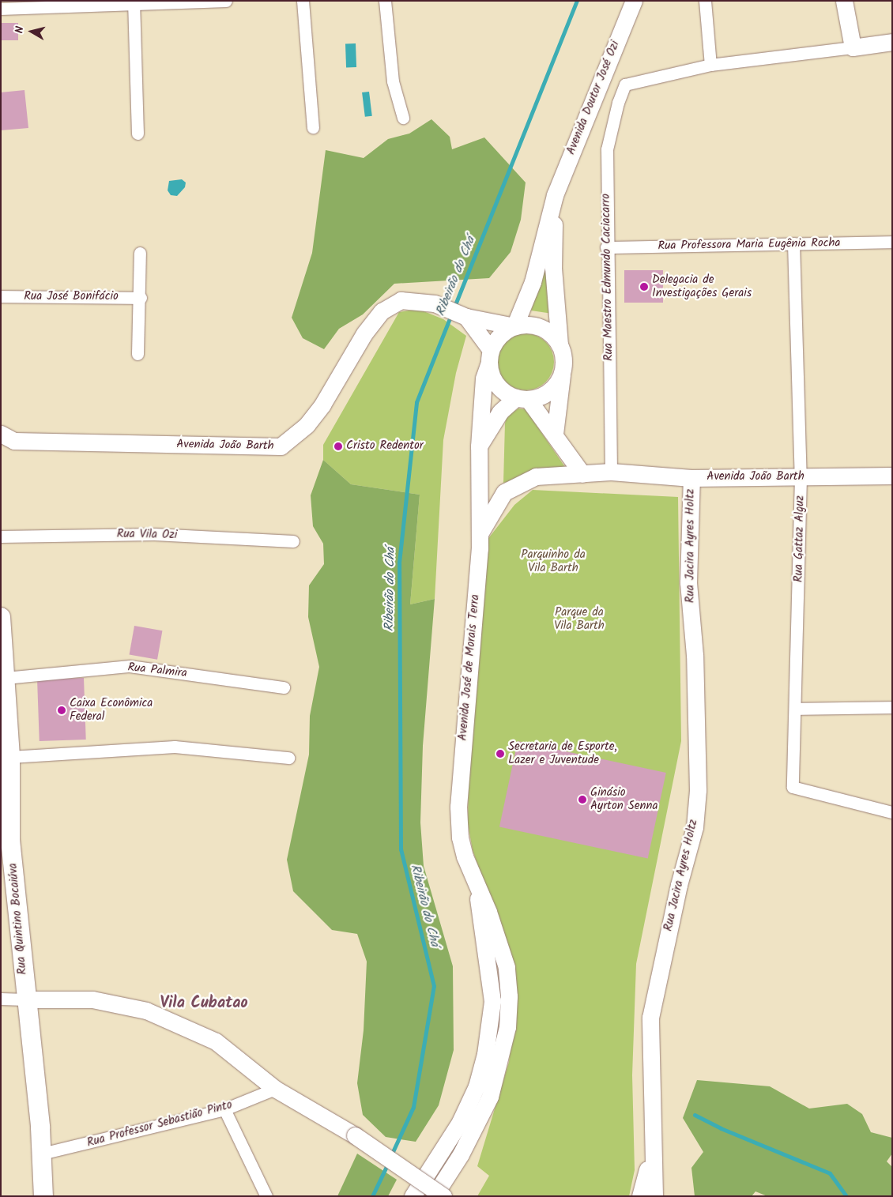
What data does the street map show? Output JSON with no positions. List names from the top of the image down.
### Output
{
  "streets": {
    "main road": [
      "Avenida Doutor José Ozi",
      "Avenida João Barth",
      "Rua Jacira Ayres Holtz",
      "Avenida José de Morais Terra",
      "Rua Quintino Bocaiúva"
    ],
    "street": [
      "Rua Professora Maria Eugênia Rocha",
      "Rua Maestro Edmundo Caciacarro",
      "Rua José Bonifácio",
      "Rua Vila Ozi",
      "Rua Gattaz Alguz",
      "Rua Palmira",
      "Rua Professor Sebastião Pinto"
    ]
  },
  "crossings": [
    ["Avenida Doutor José Ozi", "Avenida João Barth"],
    ["Avenida Doutor José Ozi", "Avenida José de Morais Terra"],
    ["Rua Professora Maria Eugênia Rocha", "Rua Maestro Edmundo Caciacarro"],
    ["Rua Professora Maria Eugênia Rocha", "Rua Gattaz Alguz"],
    ["Rua Maestro Edmundo Caciacarro", "Avenida João Barth"],
    ["Avenida João Barth", "Rua Gattaz Alguz"],
    ["Avenida João Barth", "Rua Jacira Ayres Holtz"],
    ["Avenida João Barth", "Avenida José de Morais Terra"],
    ["Rua Palmira", "Rua Quintino Bocaiúva"],
    ["Rua Quintino Bocaiúva", "Rua Professor Sebastião Pinto"]
  ],
  "districts": ["Vila Cubatao"],
  "water": ["Ribeirão do Chá"],
  "parks": ["Parquinho da Vila Barth", "Parque da Vila Barth"],
  "places": [
    "Delegacia de Investigações Gerais",
    "Cristo Redentor",
    "Caixa Econômica Federal",
    "Secretaria de Esporte, Lazer e Juventude",
    "Ginásio Ayrton Senna"
  ],
  "north": "left"
}
